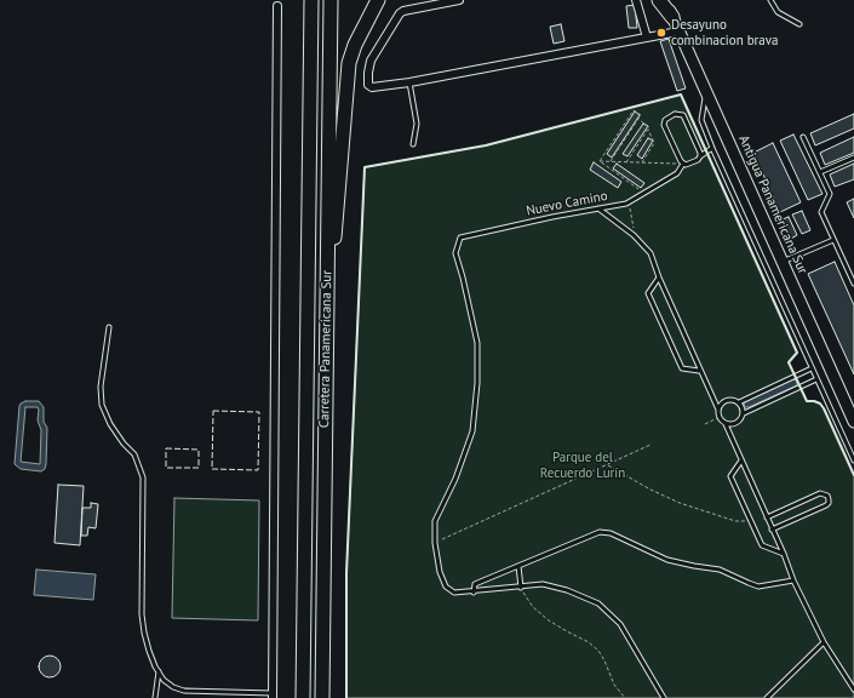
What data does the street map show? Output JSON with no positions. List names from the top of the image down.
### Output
{
  "streets": {
    "highway": ["Carretera Panamericana Sur"],
    "main road": ["Antigua Panamericana Sur"],
    "lane": ["Nuevo Camino"]
  },
  "parks": ["Parque del Recuerdo Lurín"],
  "places": ["Desayuno combinacion brava"]
}
